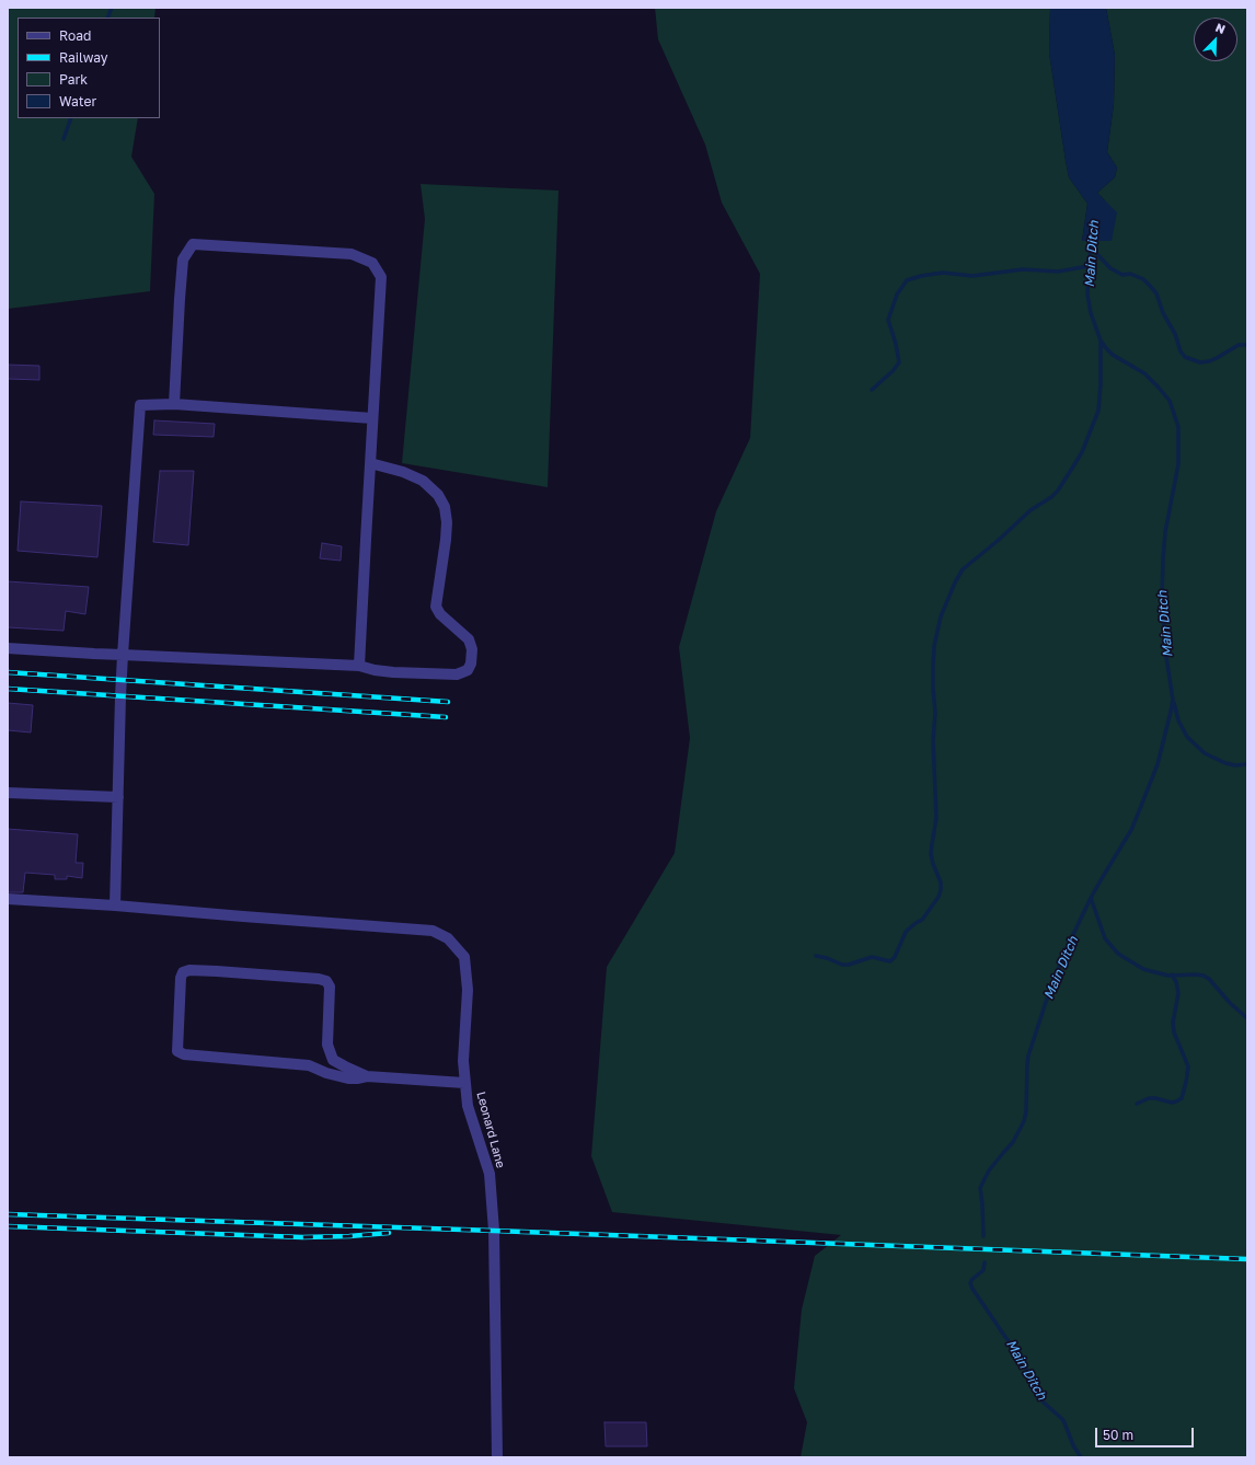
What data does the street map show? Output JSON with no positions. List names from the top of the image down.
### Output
{
  "streets": {
    "street": ["Leonard Lane"]
  },
  "water": ["Main Ditch"],
  "legend": [
    "Road",
    "Railway",
    "Park",
    "Water"
  ],
  "scale_bar": "50 m",
  "north": "top right"
}
